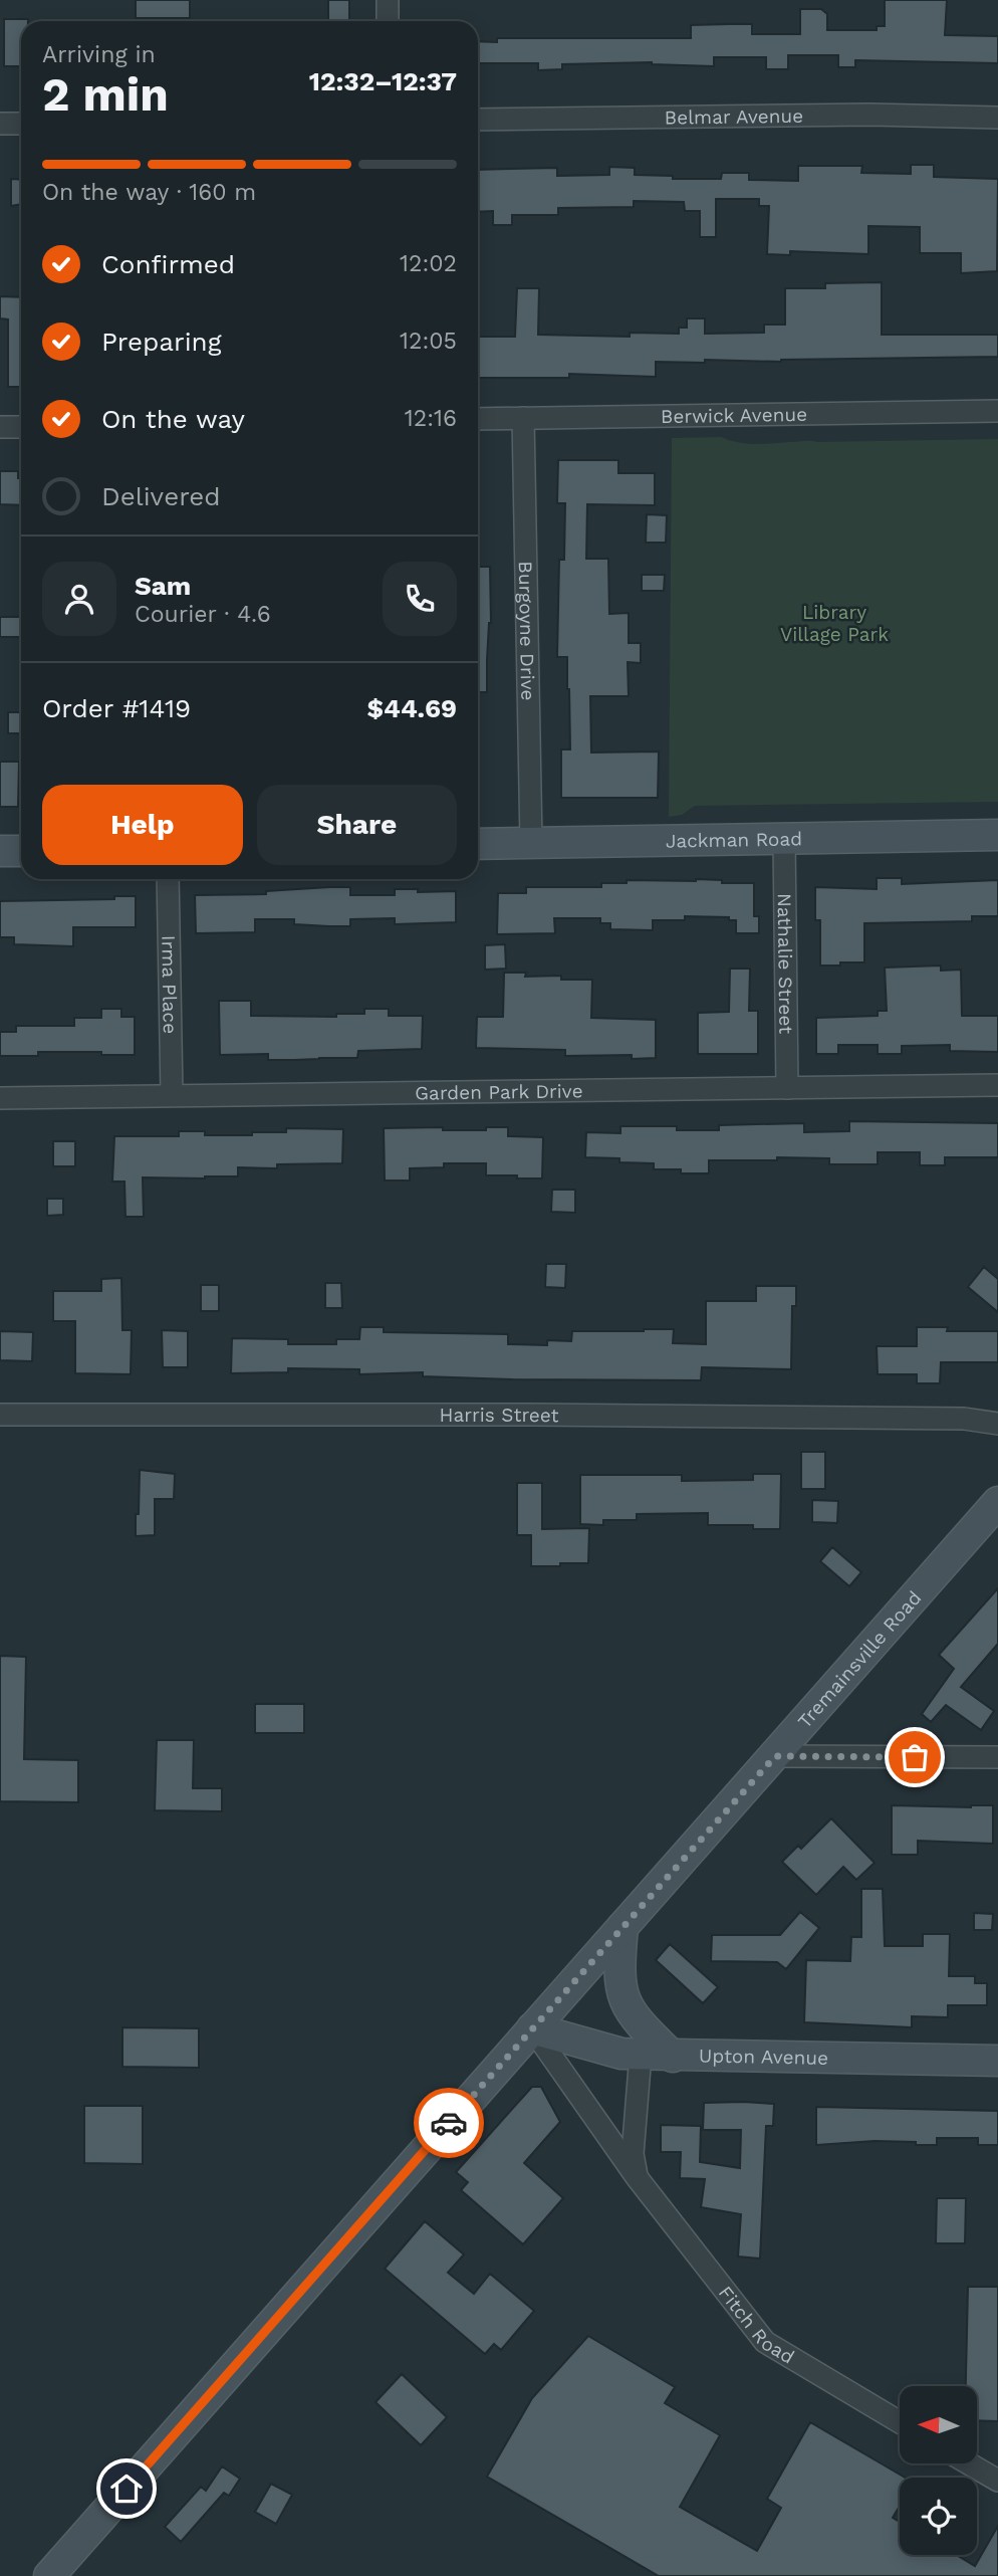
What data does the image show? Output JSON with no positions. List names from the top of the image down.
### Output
{
  "streets": {
    "street": [
      "Belmar Avenue",
      "Berwick Avenue",
      "Burgoyne Drive",
      "Jackman Road",
      "Nathalie Street",
      "Irma Place",
      "Garden Park Drive",
      "Harris Street",
      "Tremainsville Road",
      "Upton Avenue",
      "Fitch Road"
    ]
  },
  "crossings": [
    ["Berwick Avenue", "Burgoyne Drive"],
    ["Burgoyne Drive", "Jackman Road"],
    ["Jackman Road", "Nathalie Street"],
    ["Nathalie Street", "Garden Park Drive"],
    ["Irma Place", "Garden Park Drive"],
    ["Tremainsville Road", "Upton Avenue"],
    ["Tremainsville Road", "Fitch Road"],
    ["Upton Avenue", "Fitch Road"]
  ],
  "parks": ["Library Village Park"],
  "north": "left",
  "page": {
    "heading": ["2 min", "Arriving in", "12:32–12:37"],
    "panel": [
      "Sam",
      "Courier · 4.6",
      "Order #1419",
      "$44.69"
    ],
    "bar": "On the way · 160 m",
    "list": [
      ["Confirmed", "12:02"],
      ["Preparing", "12:05"],
      ["On the way", "12:16"],
      "Delivered"
    ],
    "buttons": ["Help", "Share"]
  }
}
